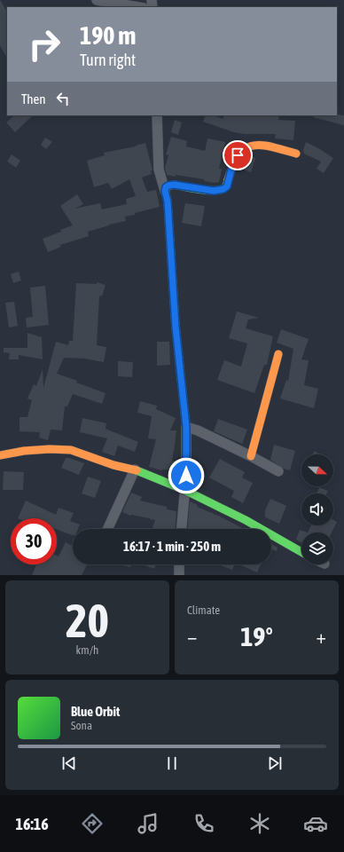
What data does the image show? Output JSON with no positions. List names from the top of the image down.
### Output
{
  "north": "right",
  "page": {
    "turn": ["190 m", "Turn right"],
    "then": "Then",
    "limit": "30",
    "trip": "16:17 · 1 min · 250 m",
    "tile": [
      ["20", "km/h"],
      "Climate"
    ],
    "heat": ["−", "19°", "+"],
    "song": ["Blue Orbit", "Sona"],
    "tabs": "16:16"
  }
}
